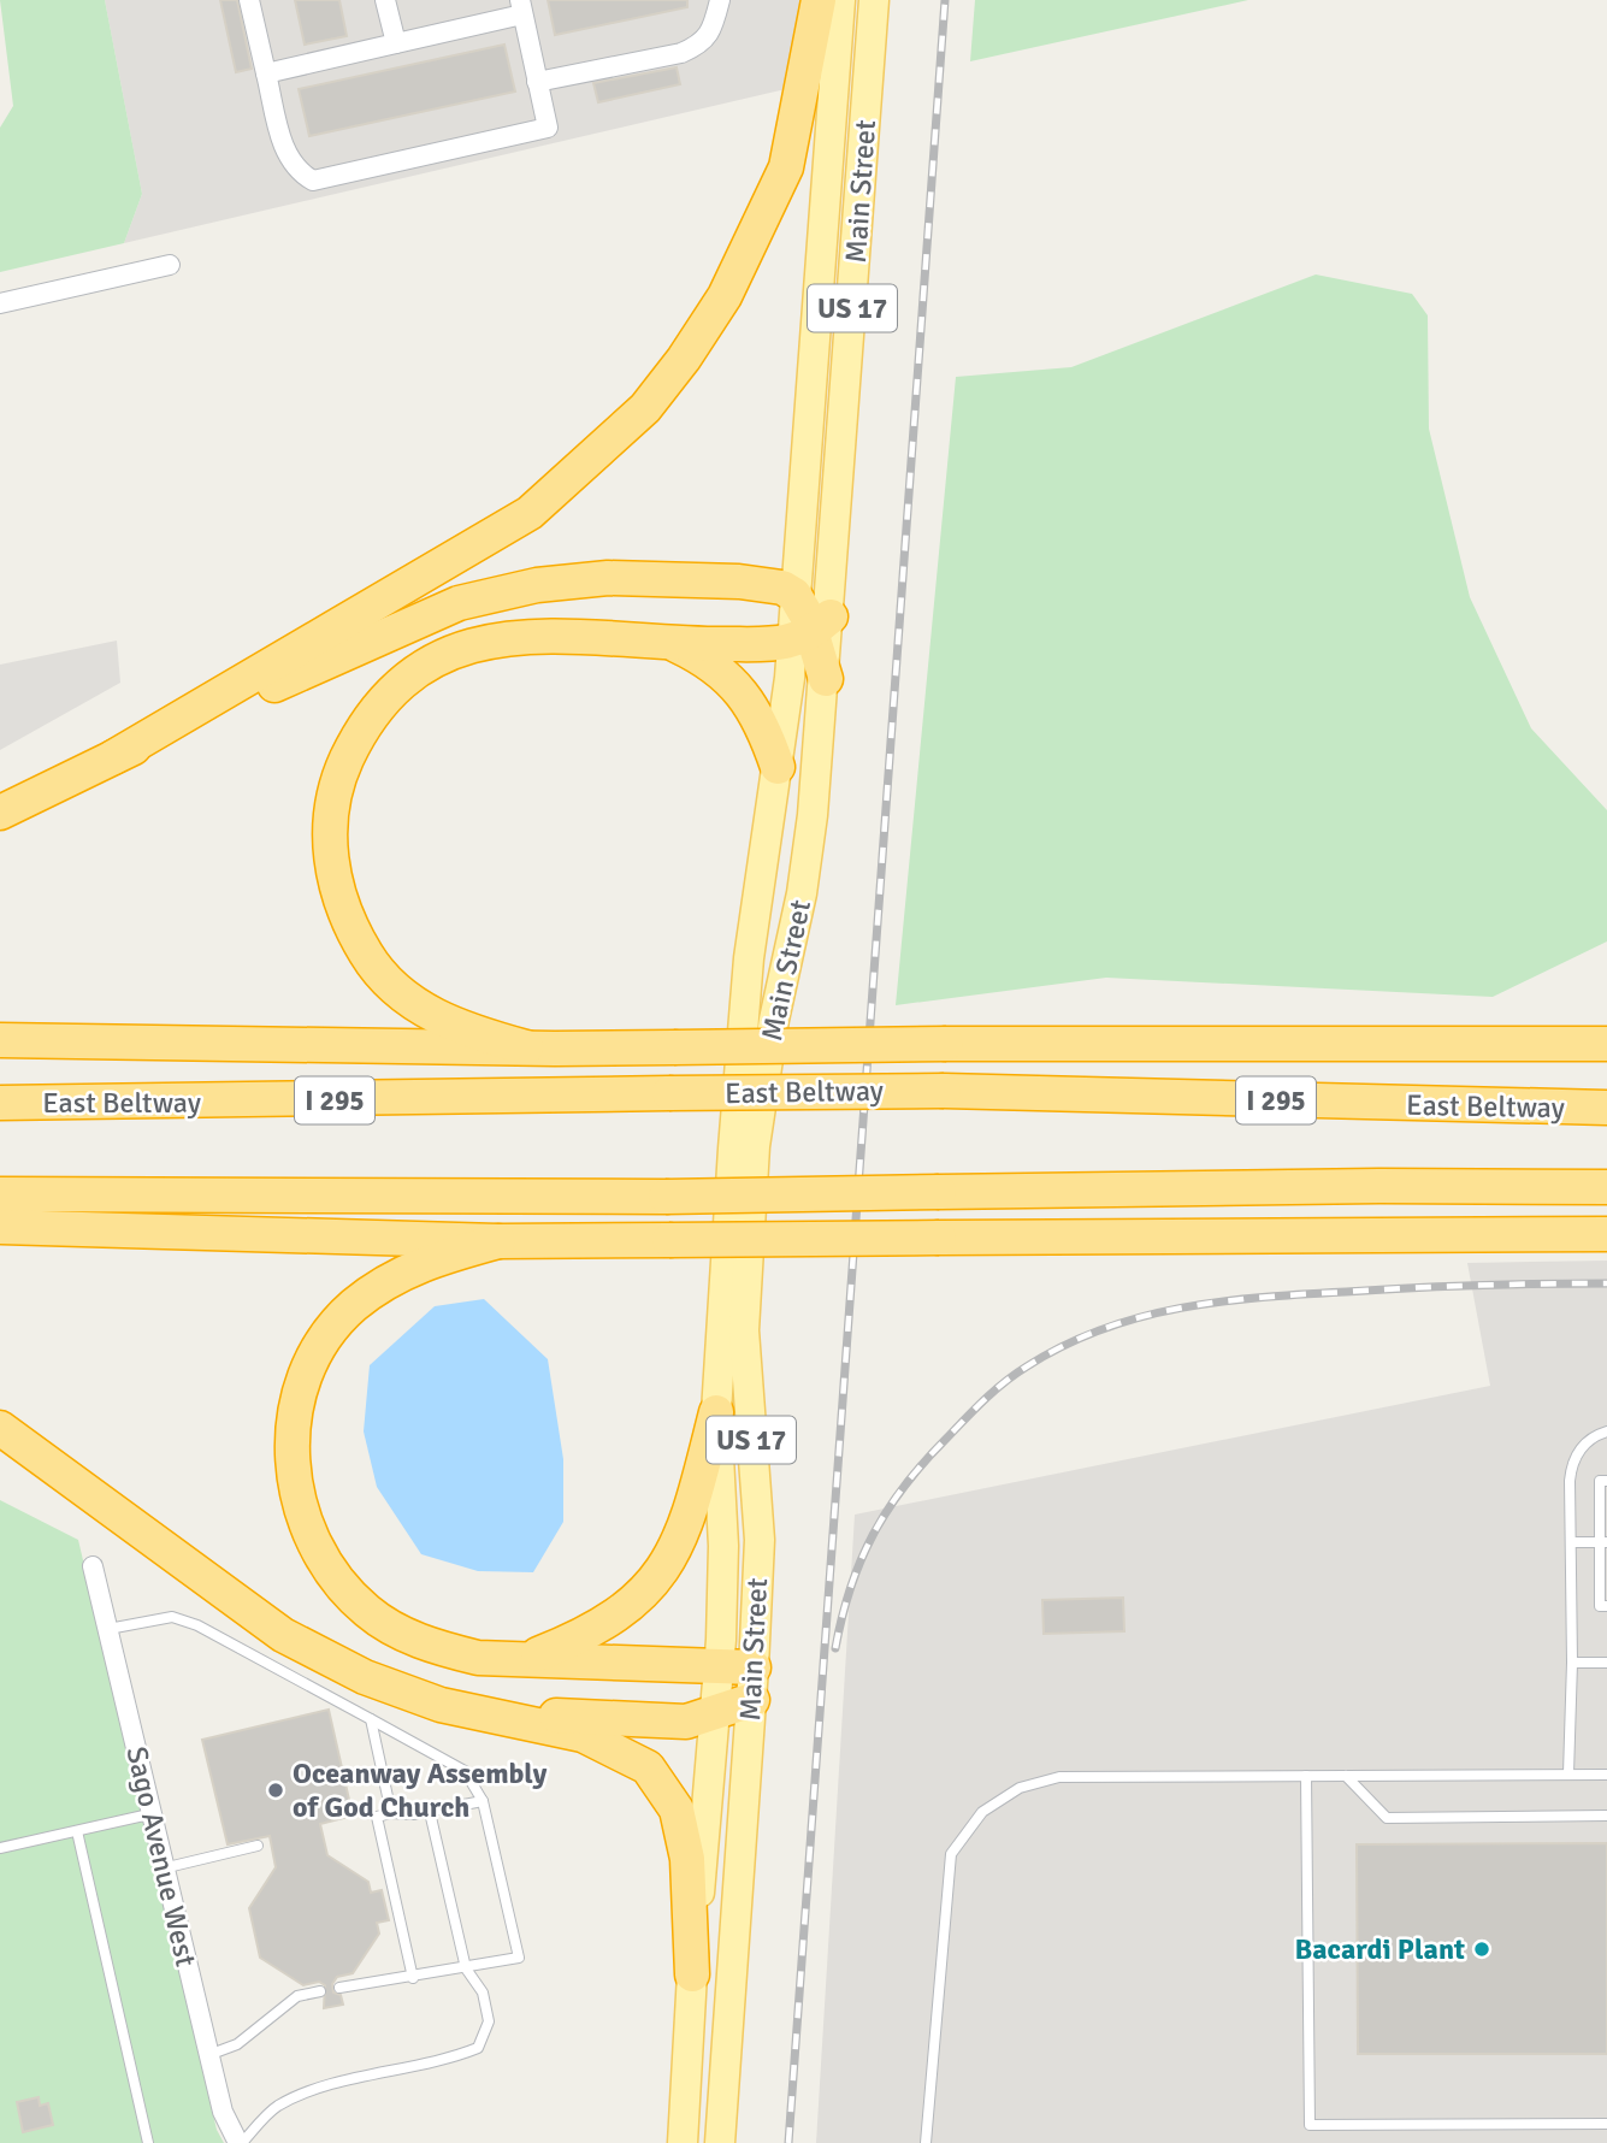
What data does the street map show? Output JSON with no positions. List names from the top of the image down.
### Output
{
  "streets": {
    "highway": ["East Beltway", "I 295"],
    "main road": ["Main Street", "US 17"],
    "street": ["Sago Avenue West"]
  },
  "places": ["Oceanway Assembly of God Church", "Bacardi Plant"]
}
